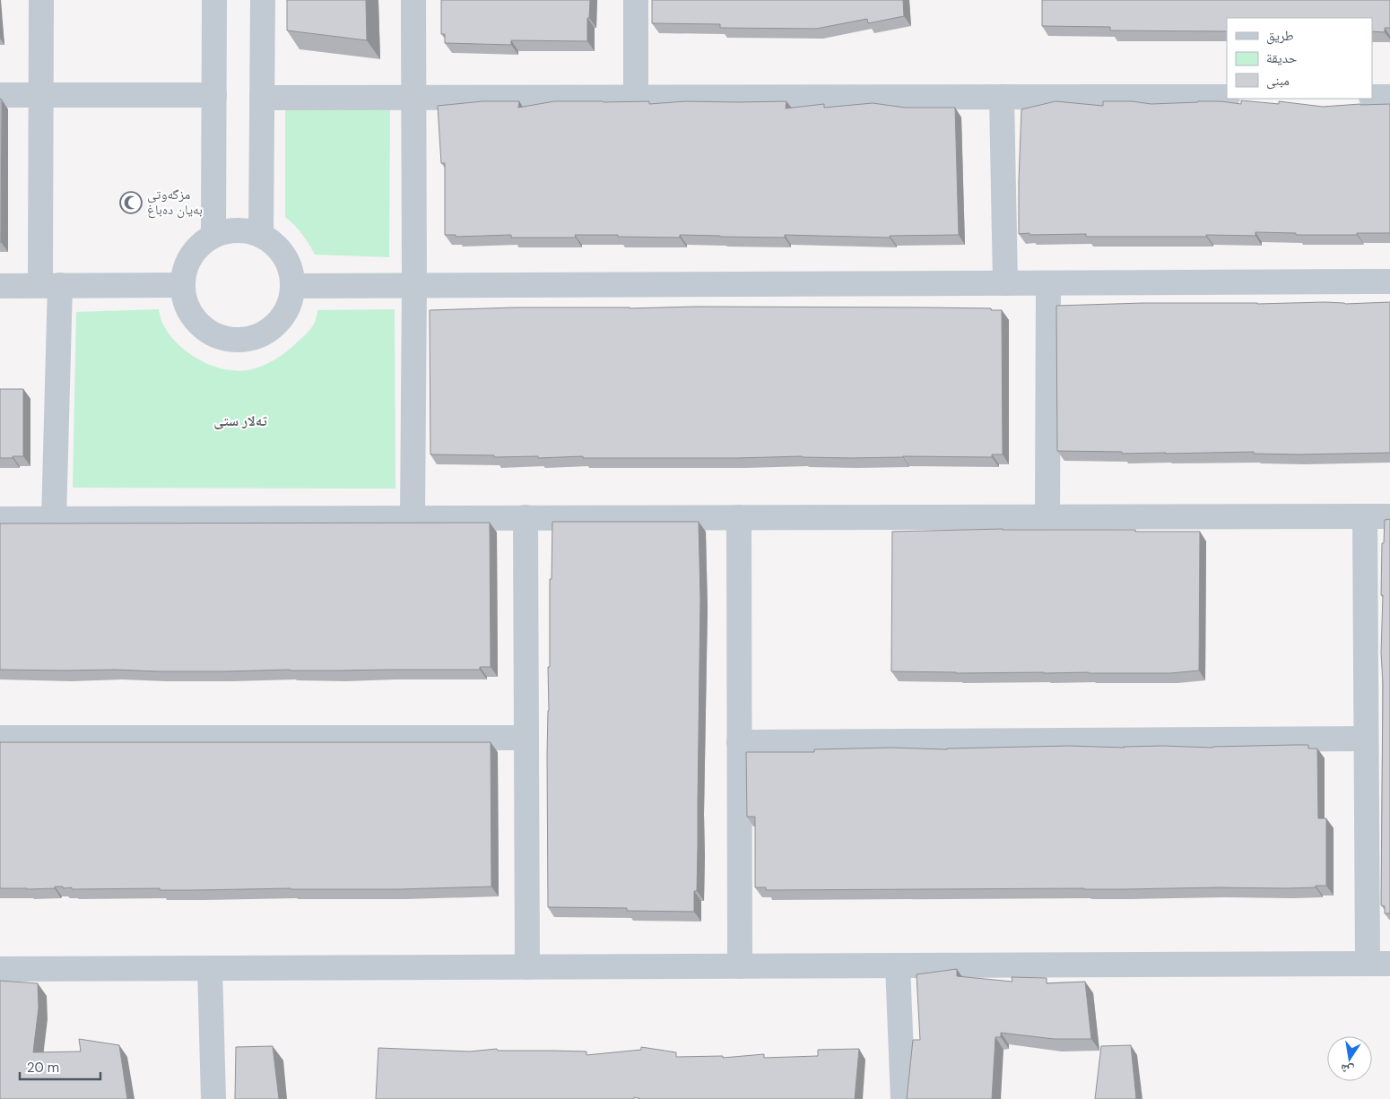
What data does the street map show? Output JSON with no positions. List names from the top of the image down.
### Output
{
  "districts": ["ته‌لار ستی"],
  "places": {
    "mosque": ["مزگەوتی بەیان دەباغ"]
  },
  "legend": ["طريق", "حديقة", "مبنى"],
  "scale_bar": "20 m",
  "north": "bottom"
}
